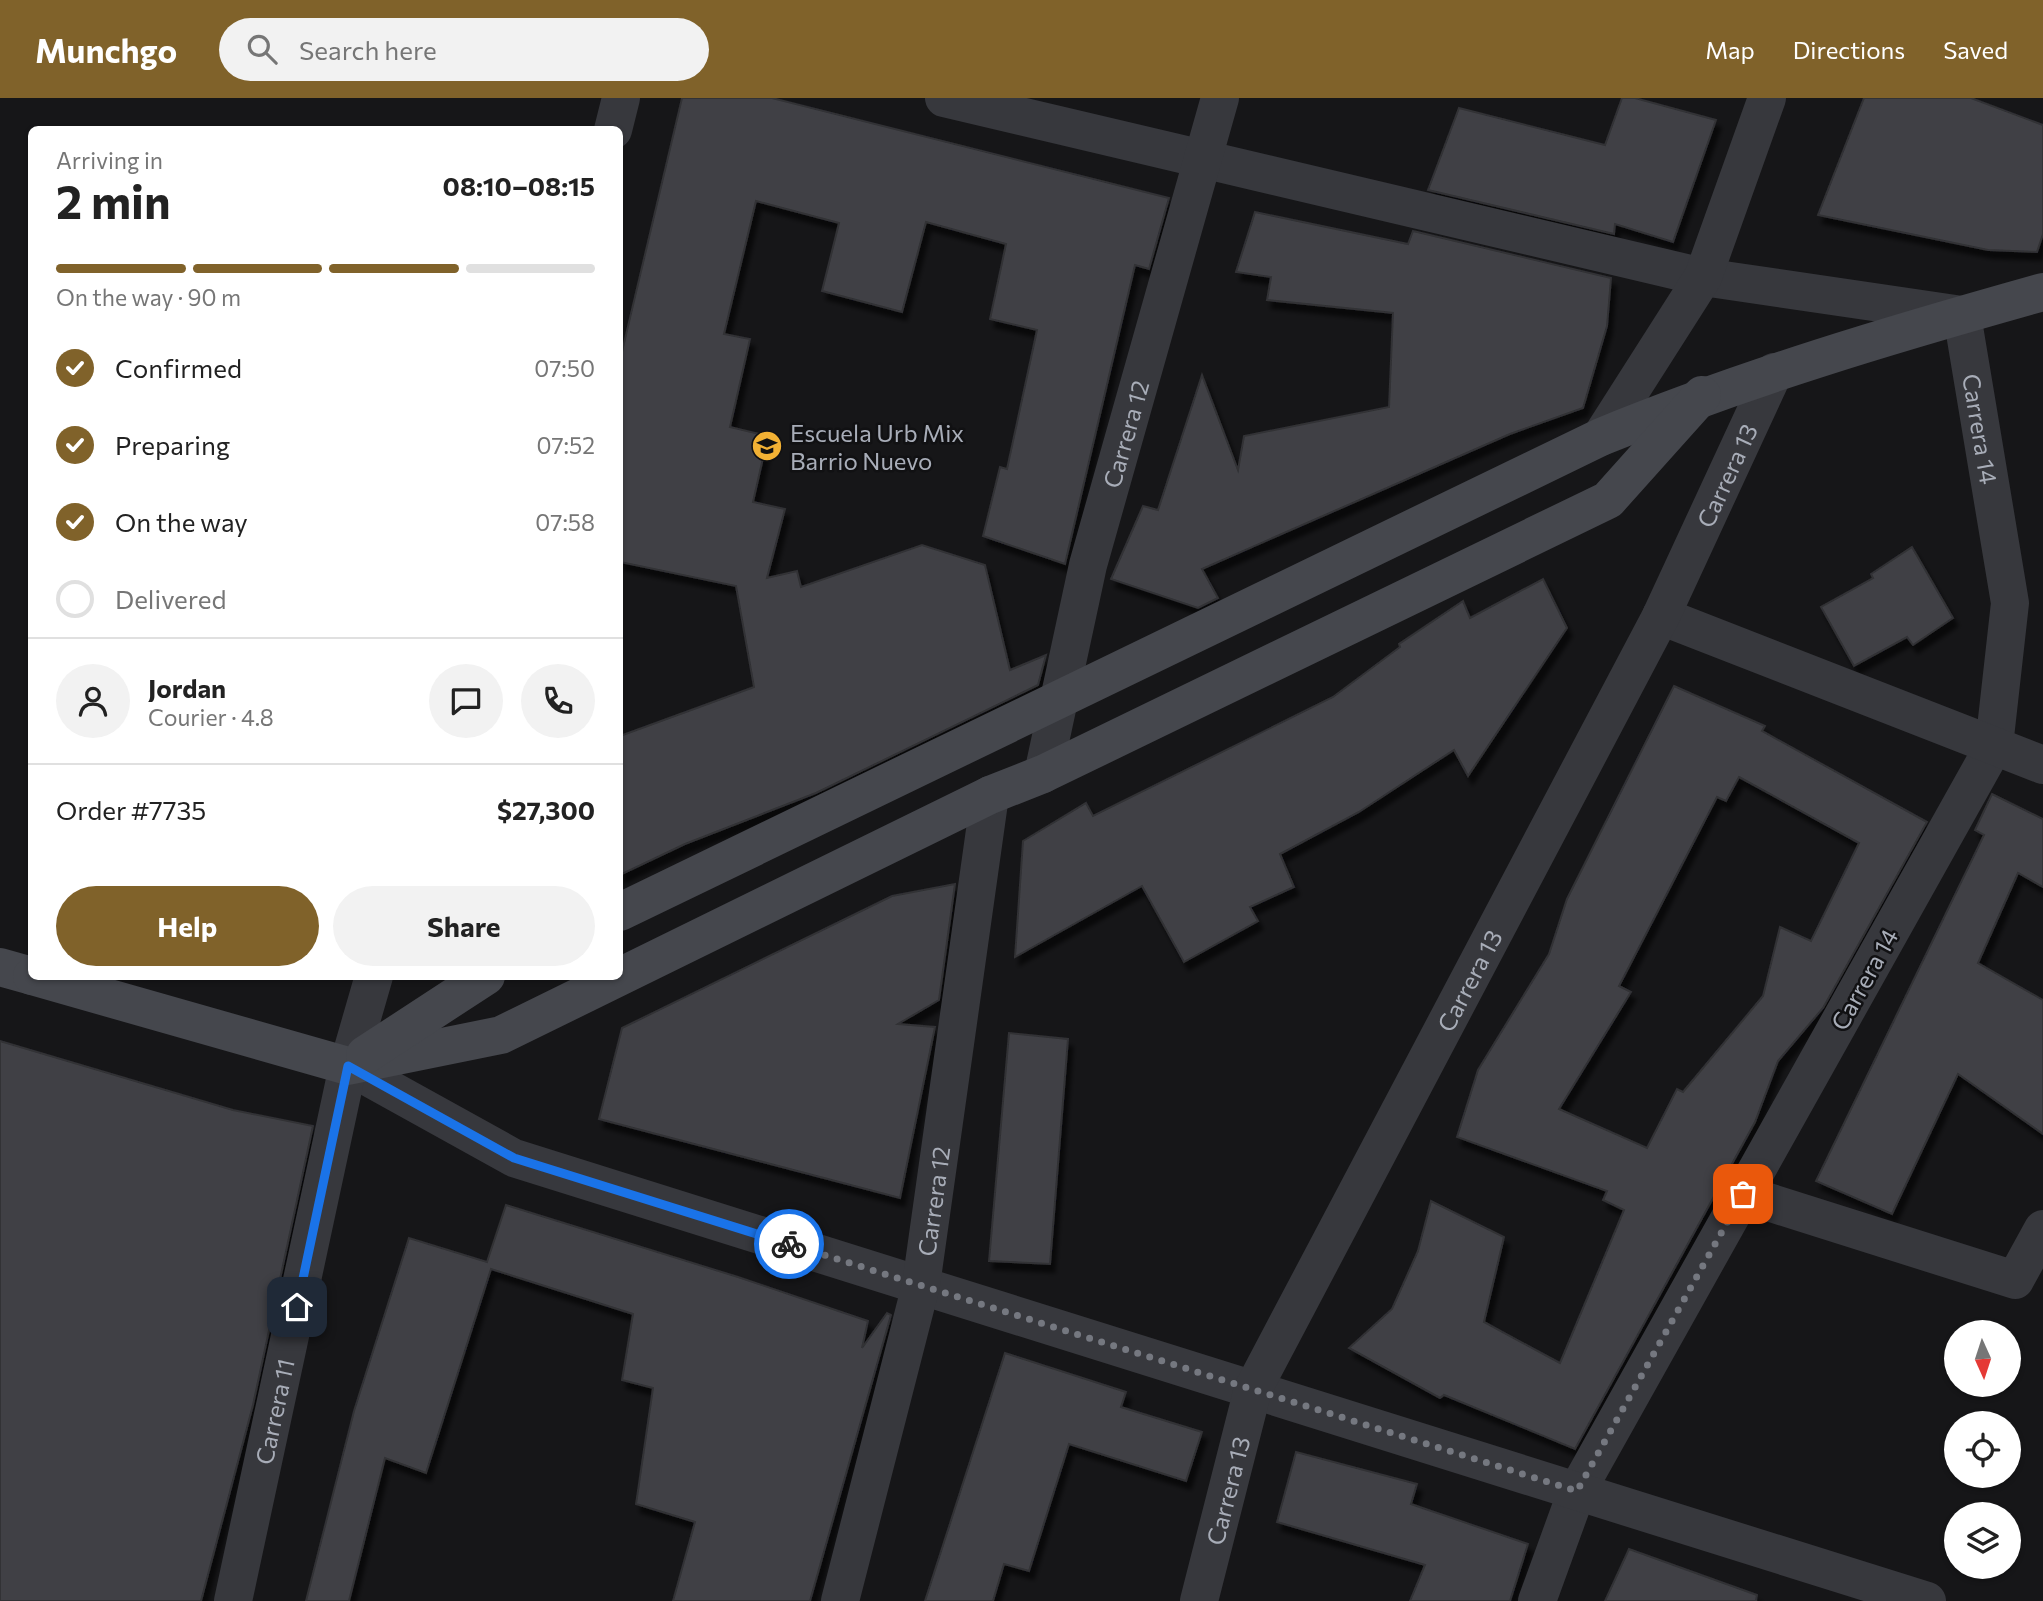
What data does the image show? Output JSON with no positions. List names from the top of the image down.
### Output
{
  "streets": {
    "street": [
      "Carrera 14",
      "Carrera 12",
      "Carrera 13",
      "Carrera 11"
    ]
  },
  "places": {
    "school or university": ["Escuela Urb Mix Barrio Nuevo"]
  },
  "north": "bottom",
  "page": {
    "header": "Munchgo",
    "search": "Search here",
    "nav": ["Map", "Directions", "Saved"],
    "heading": ["2 min", "Arriving in", "08:10–08:15"],
    "panel": [
      "Jordan",
      "Courier · 4.8",
      "Order #7735",
      "$27,300"
    ],
    "bar": "On the way · 90 m",
    "list": [
      ["Confirmed", "07:50"],
      ["Preparing", "07:52"],
      ["On the way", "07:58"],
      "Delivered"
    ],
    "buttons": ["Help", "Share"]
  }
}
